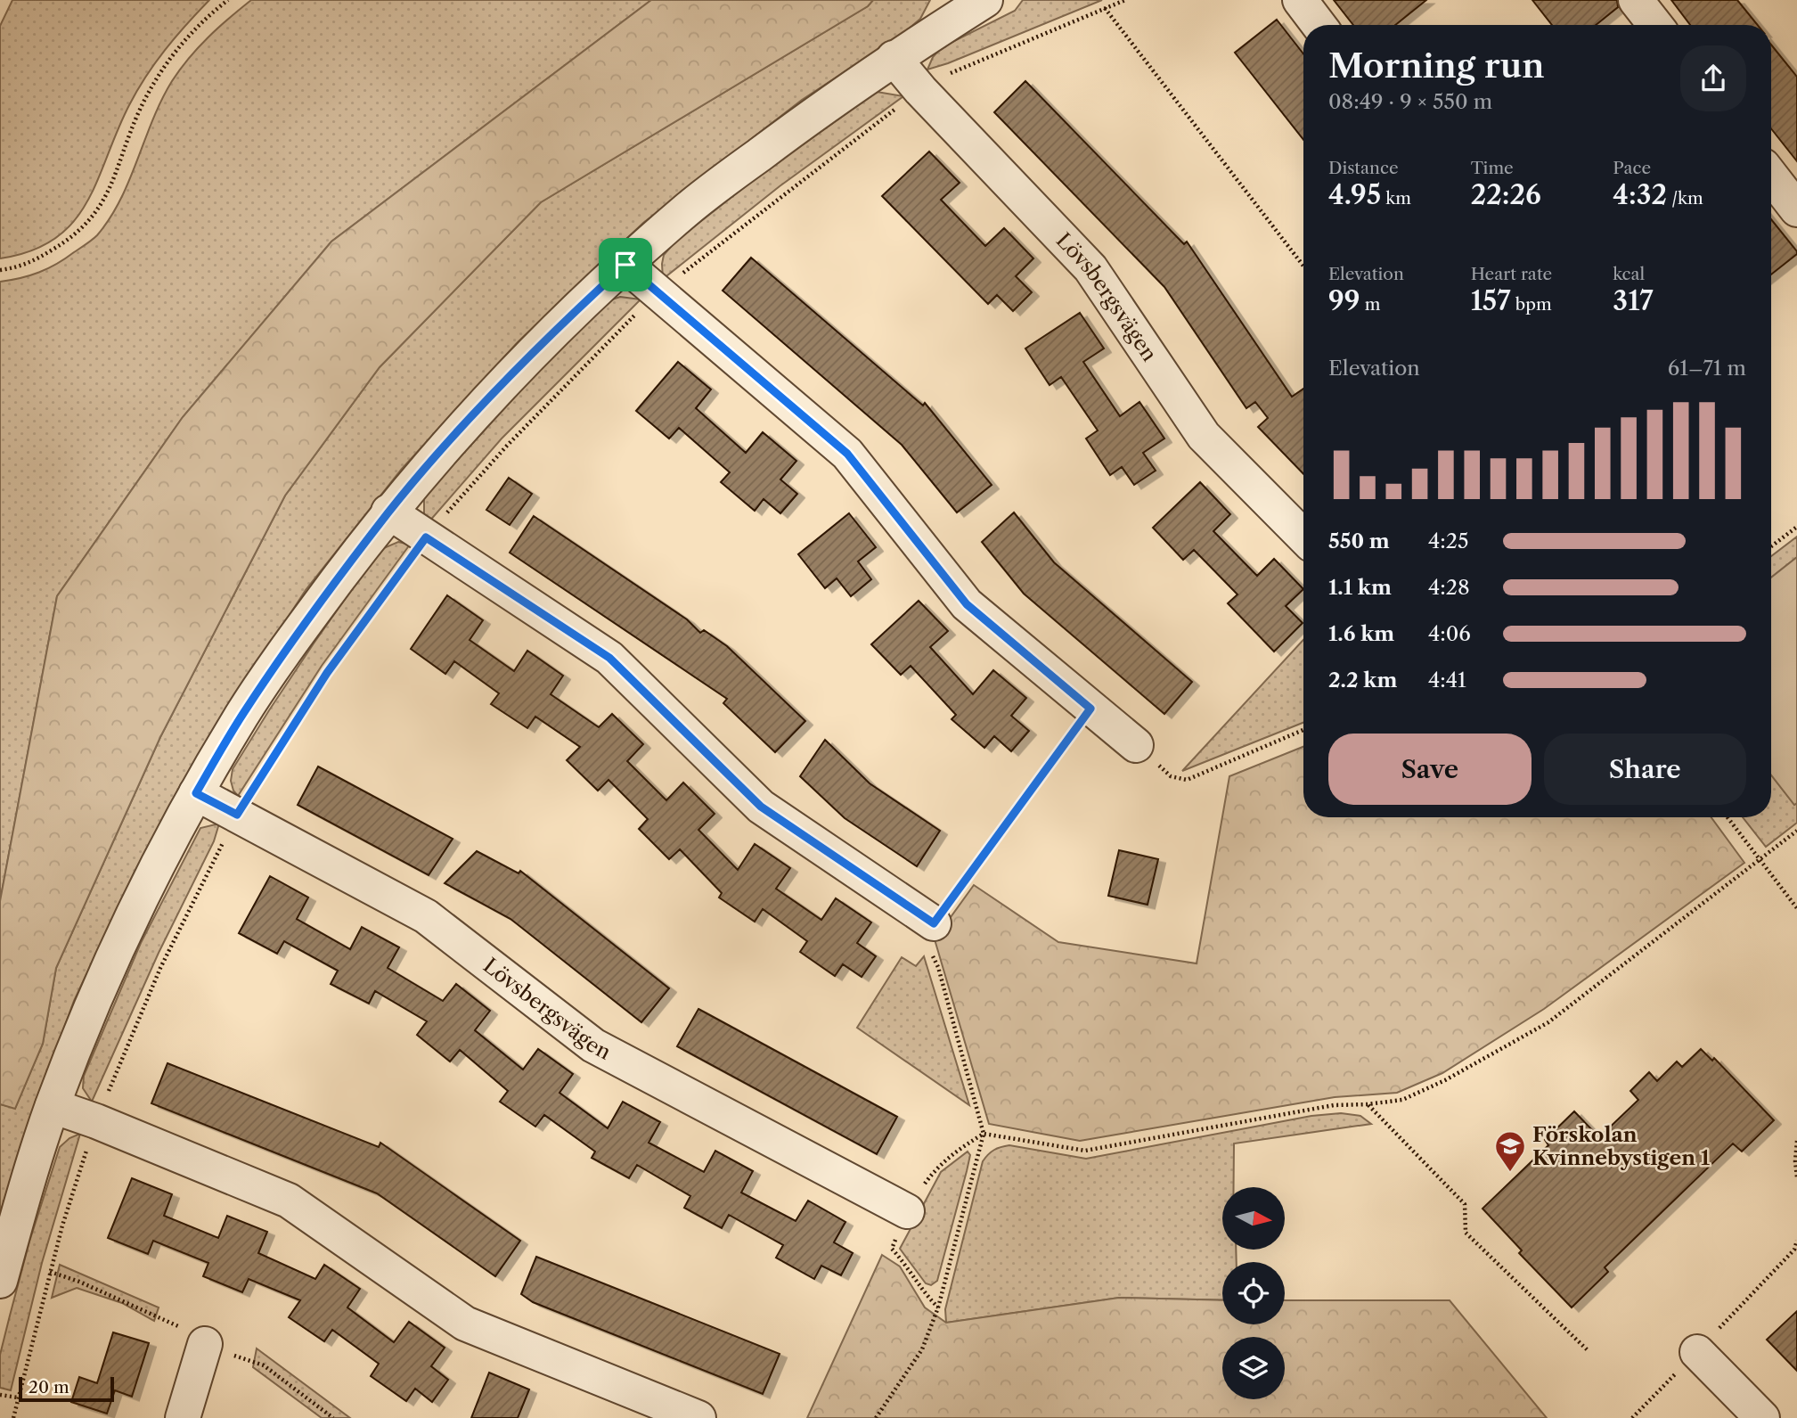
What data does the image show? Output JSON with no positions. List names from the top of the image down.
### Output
{
  "streets": {
    "street": ["Lövsbergsvägen"]
  },
  "places": {
    "school or university": ["Förskolan Kvinnebystigen 1"]
  },
  "scale_bar": "20 m",
  "north": "right",
  "page": {
    "heading": ["Morning run", "08:49 · 9 × 550 m"],
    "stats": [
      ["Distance", "4.95 km"],
      ["Time", "22:26"],
      ["Pace", "4:32 /km"],
      ["Elevation", "99 m"],
      ["Heart rate", "157 bpm"],
      ["kcal", "317"]
    ],
    "chart": ["Elevation", "61–71 m"],
    "list": [
      {
        "name": "550 m",
        "note": "4:25"
      },
      {
        "name": "1.1 km",
        "note": "4:28"
      },
      {
        "name": "1.6 km",
        "note": "4:06"
      },
      {
        "name": "2.2 km",
        "note": "4:41"
      }
    ],
    "buttons": ["Save", "Share"],
    "scale": "20 m"
  }
}
